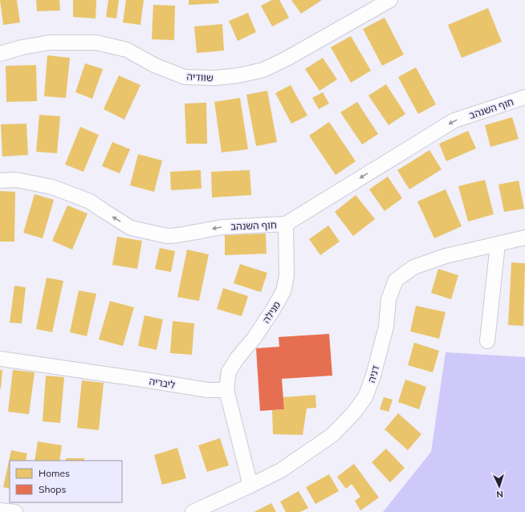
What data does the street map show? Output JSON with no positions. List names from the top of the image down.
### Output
{
  "streets": {
    "street": [
      "שוודיה",
      "חוף השנהב",
      "מנילה",
      "דניה",
      "ליבריה"
    ]
  },
  "crossings": [
    ["חוף השנהב", "מנילה"],
    ["מנילה", "ליבריה"]
  ],
  "one_way": ["חוף השנהב"],
  "legend": ["Homes", "Shops"],
  "north": "bottom"
}
